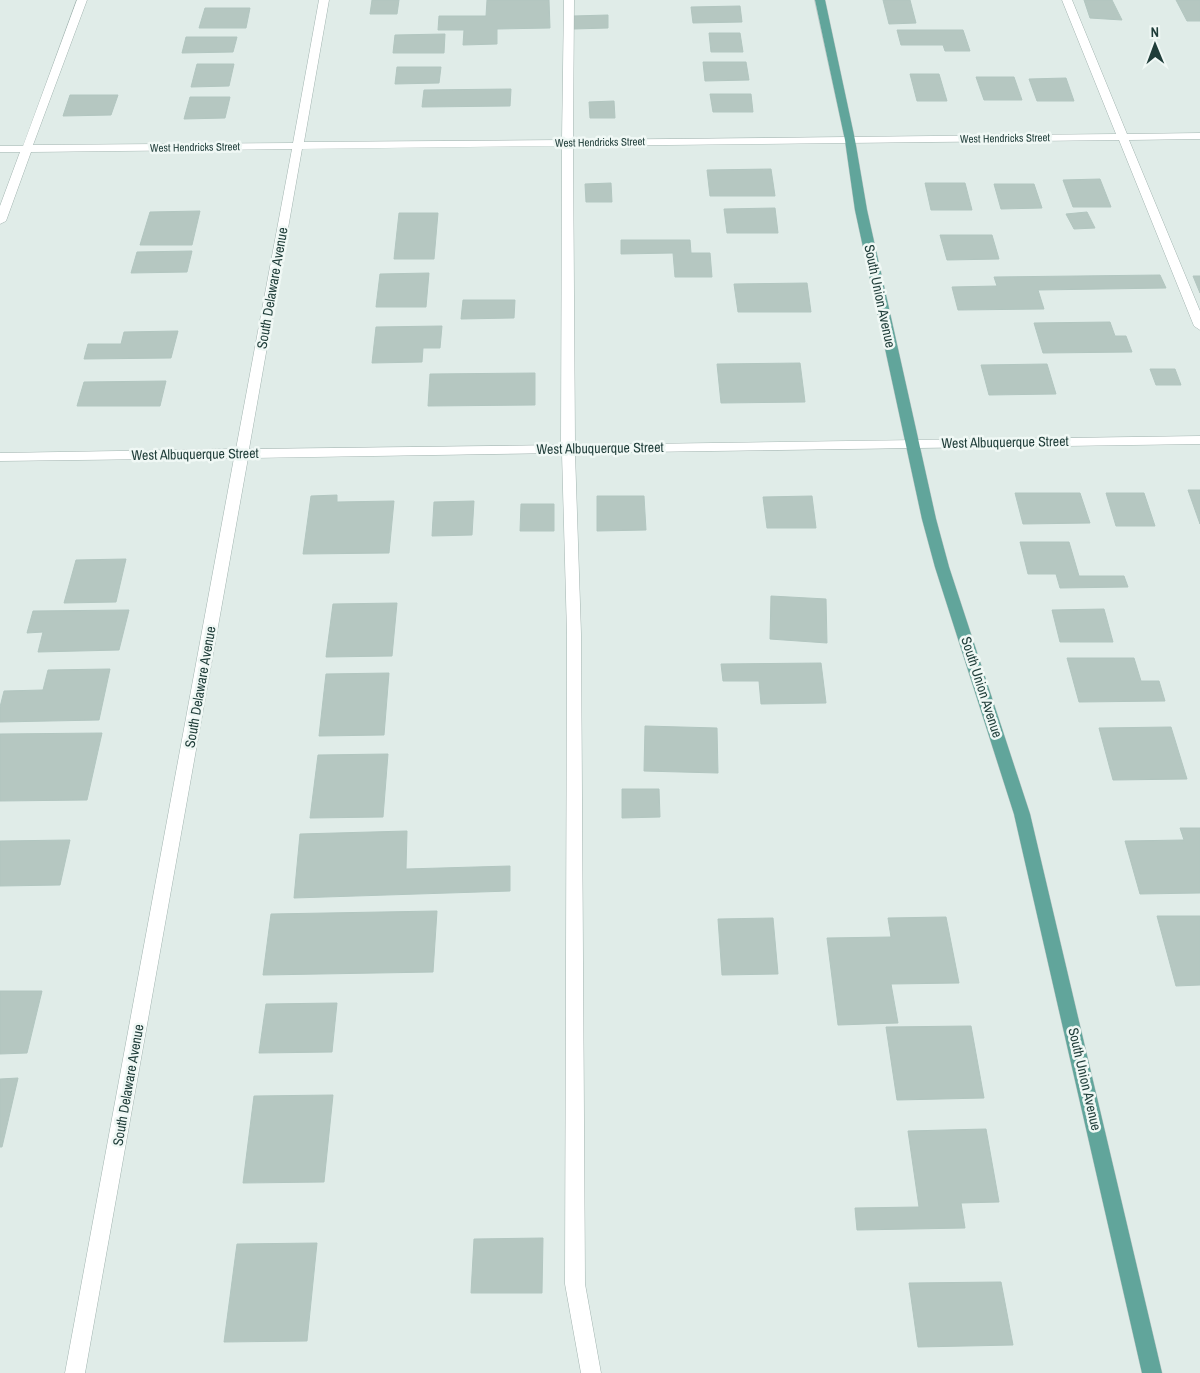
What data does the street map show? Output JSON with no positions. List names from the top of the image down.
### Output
{
  "streets": {
    "main road": ["South Union Avenue"],
    "street": ["West Hendricks Street", "South Delaware Avenue", "West Albuquerque Street"]
  },
  "crossings": [
    ["West Hendricks Street", "South Delaware Avenue"],
    ["West Hendricks Street", "South Union Avenue"],
    ["South Delaware Avenue", "West Albuquerque Street"],
    ["South Union Avenue", "West Albuquerque Street"]
  ],
  "north": "top"
}
